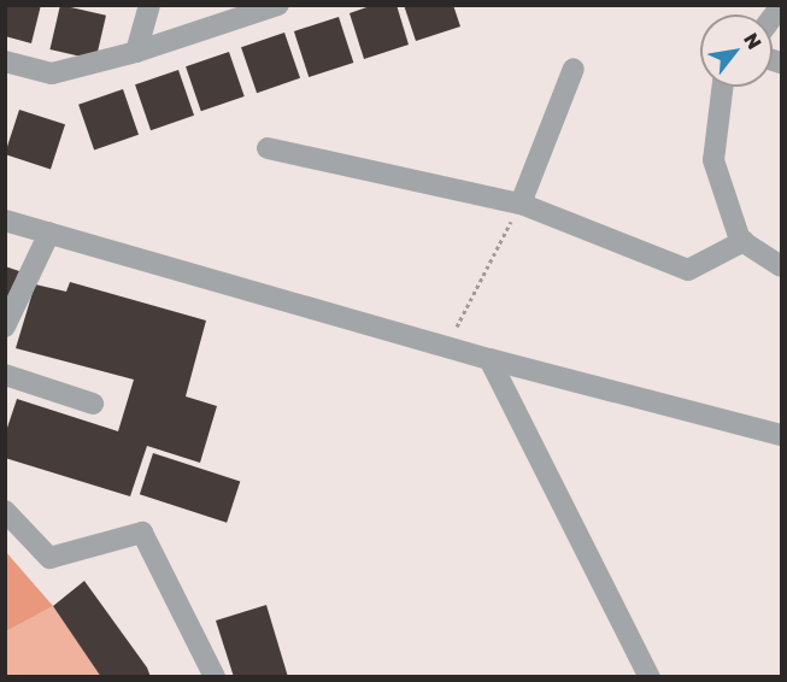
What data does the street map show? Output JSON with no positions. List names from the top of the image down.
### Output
{
  "north": "top right"
}
